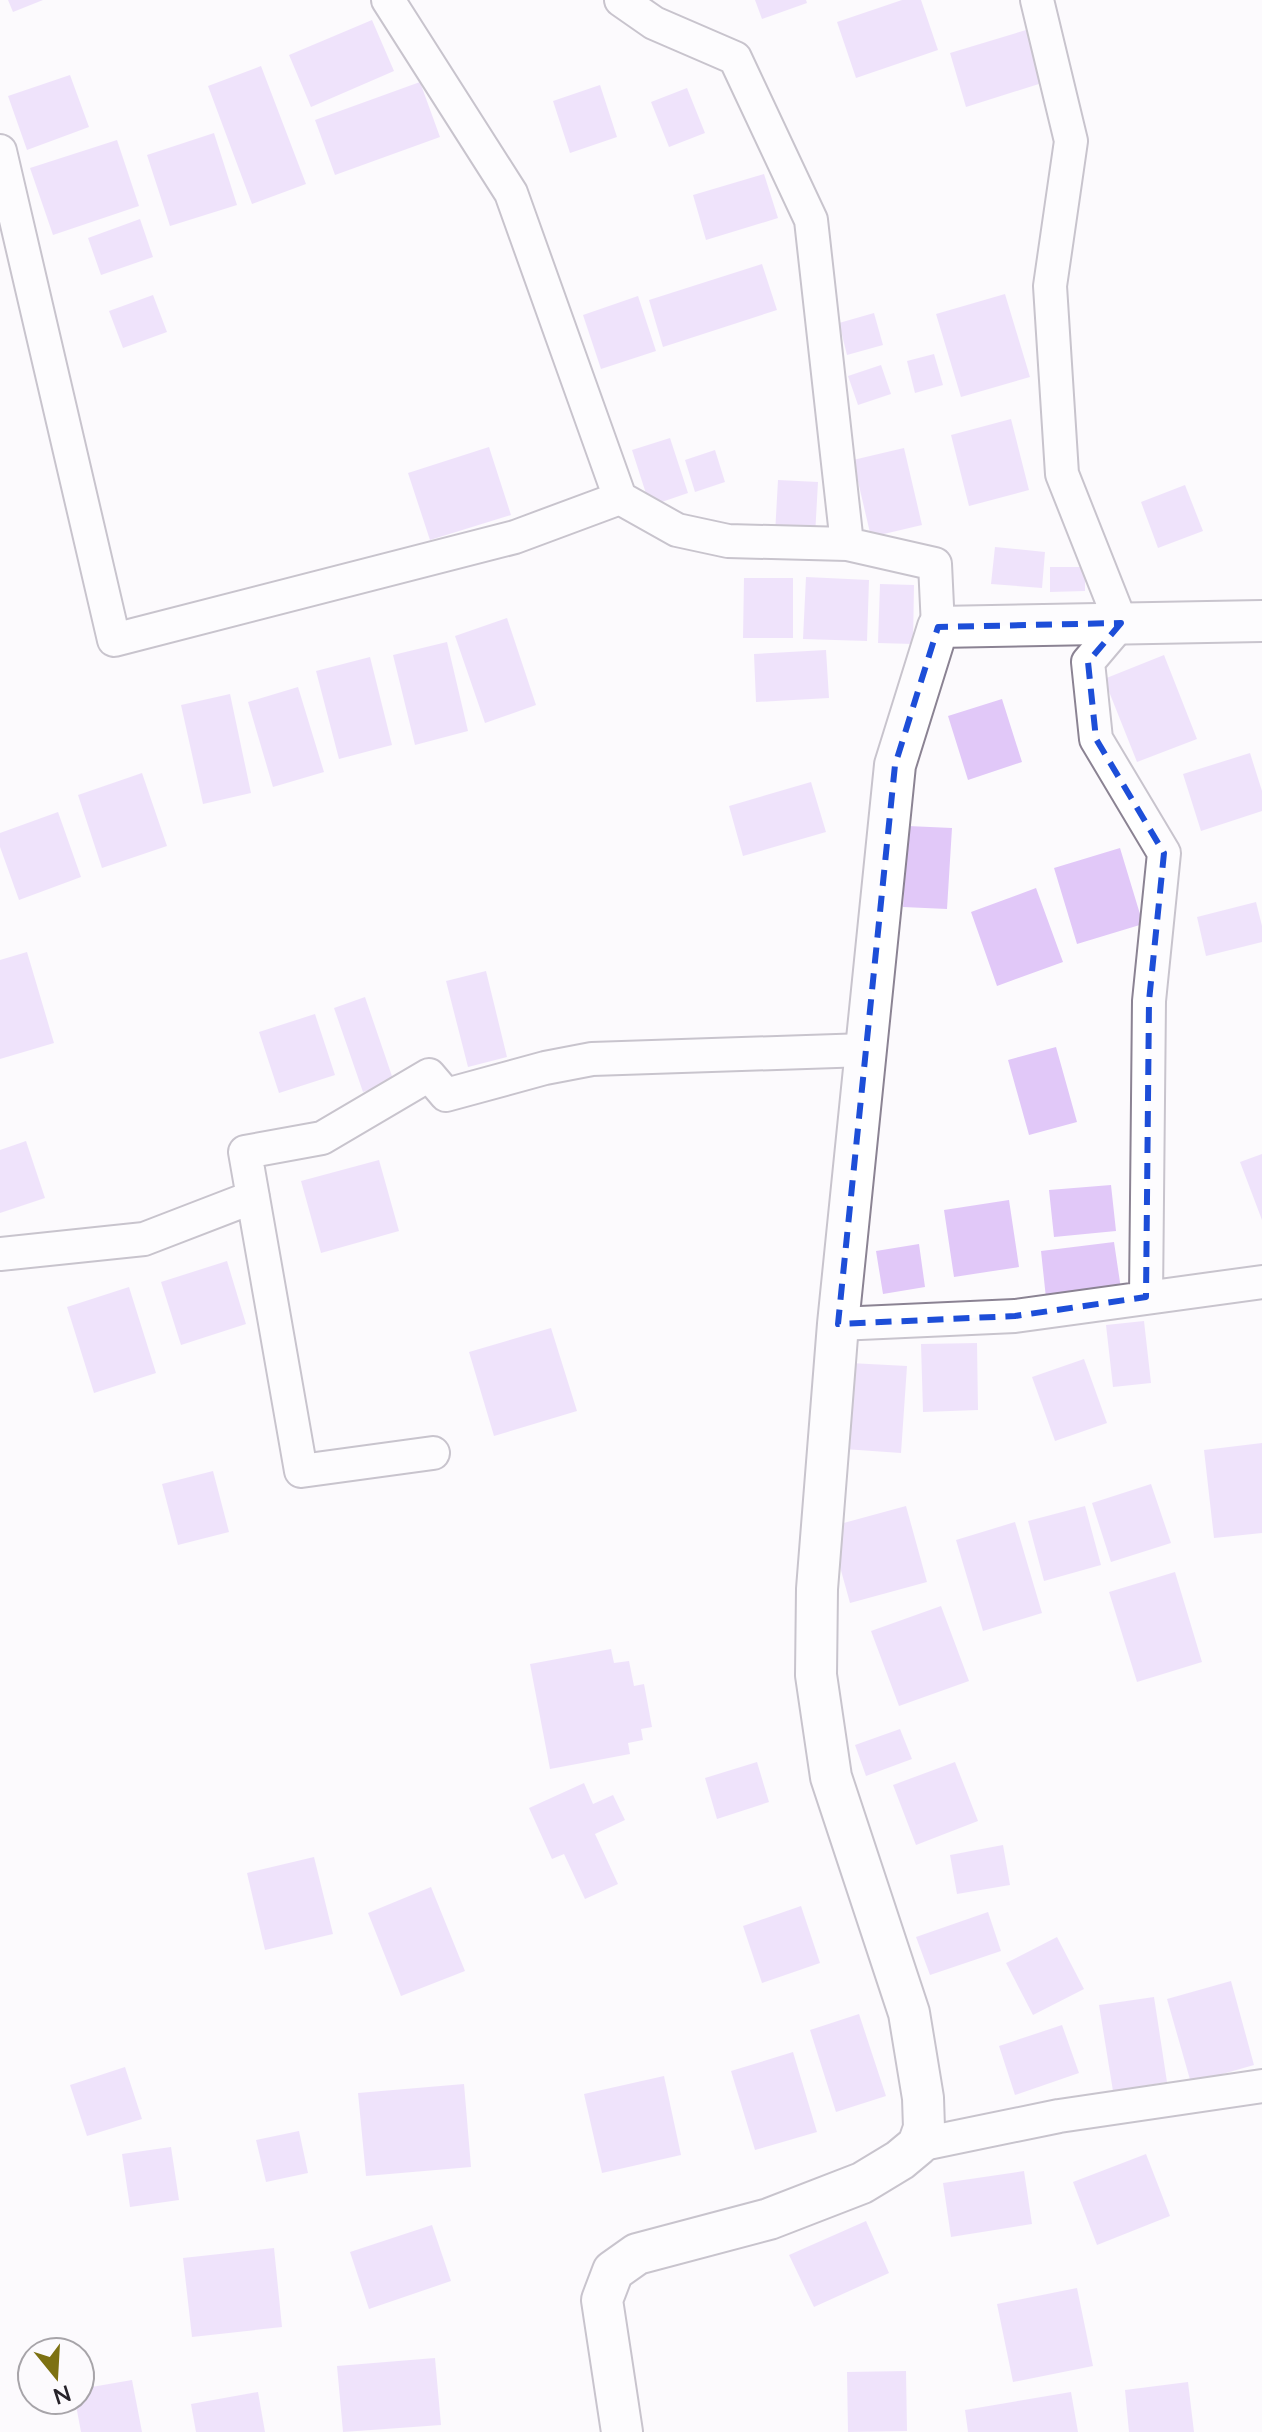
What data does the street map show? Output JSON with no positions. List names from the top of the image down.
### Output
{
  "north": "bottom"
}
